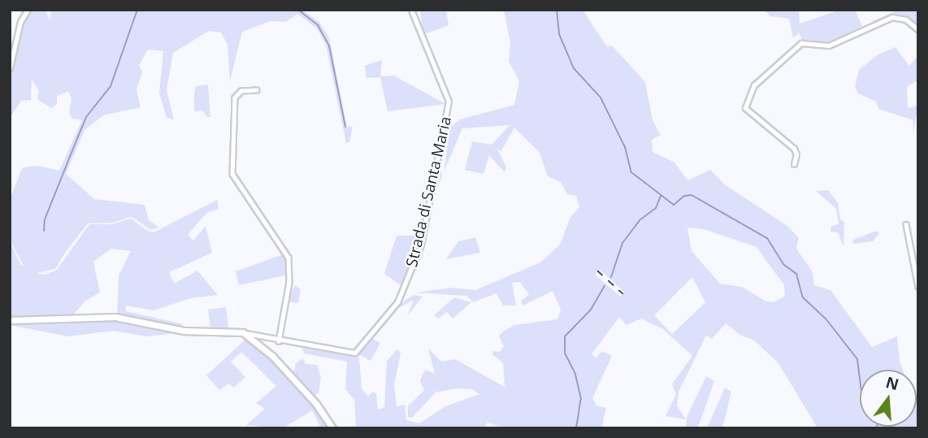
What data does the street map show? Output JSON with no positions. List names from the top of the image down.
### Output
{
  "streets": {
    "street": ["Strada di Santa Maria"]
  },
  "north": "top"
}
